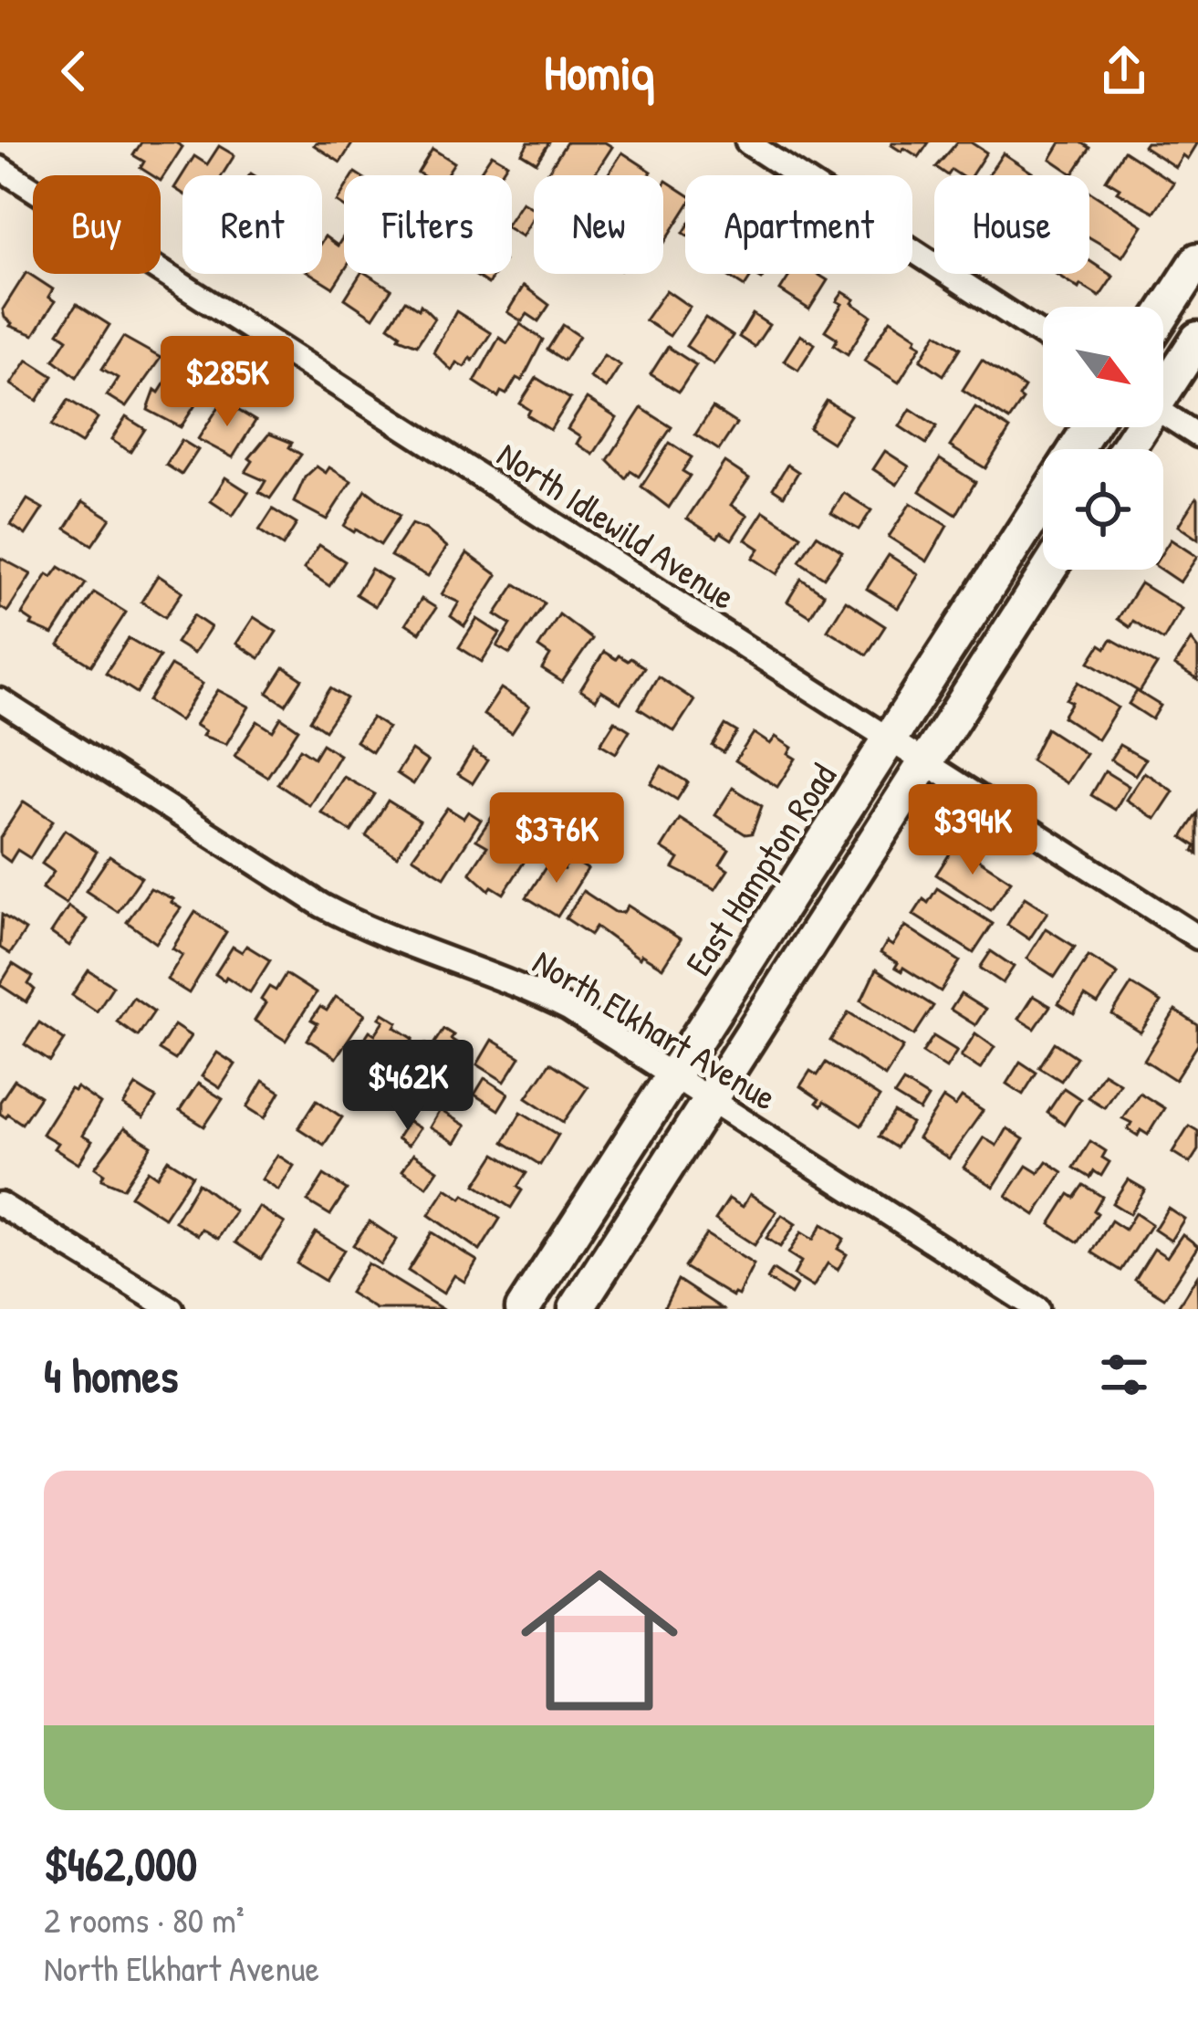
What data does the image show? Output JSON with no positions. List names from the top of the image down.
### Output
{
  "streets": {
    "main road": ["East Hampton Road"],
    "street": ["North Idlewild Avenue", "North Elkhart Avenue"]
  },
  "crossings": [
    ["North Idlewild Avenue", "East Hampton Road"],
    ["East Hampton Road", "North Elkhart Avenue"]
  ],
  "north": "bottom right",
  "page": {
    "header": "Homiq",
    "chip": [
      "Buy",
      "Rent",
      "Filters",
      "New",
      "Apartment",
      "House"
    ],
    "price": [
      "$285K",
      "$394K",
      "$376K",
      "$462K"
    ],
    "heading": "4 homes",
    "list": [
      {
        "name": "$462,000",
        "note": "2 rooms · 80 m² · North Elkhart Avenue"
      }
    ]
  }
}
